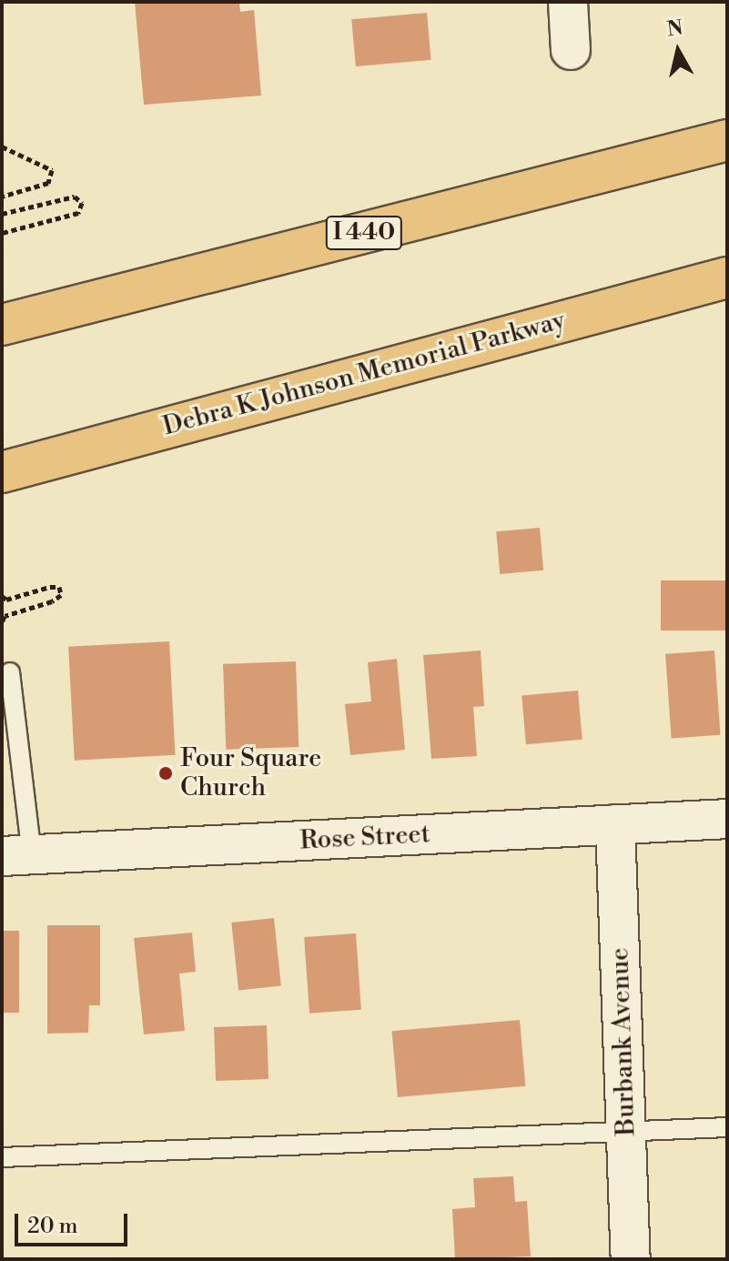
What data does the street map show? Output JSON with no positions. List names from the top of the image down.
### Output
{
  "streets": {
    "highway": ["I 440", "Debra K Johnson Memorial Parkway"],
    "street": ["Rose Street", "Burbank Avenue"]
  },
  "crossings": [
    ["Rose Street", "Burbank Avenue"]
  ],
  "places": ["Four Square Church"],
  "scale_bar": "20 m",
  "north": "top"
}
